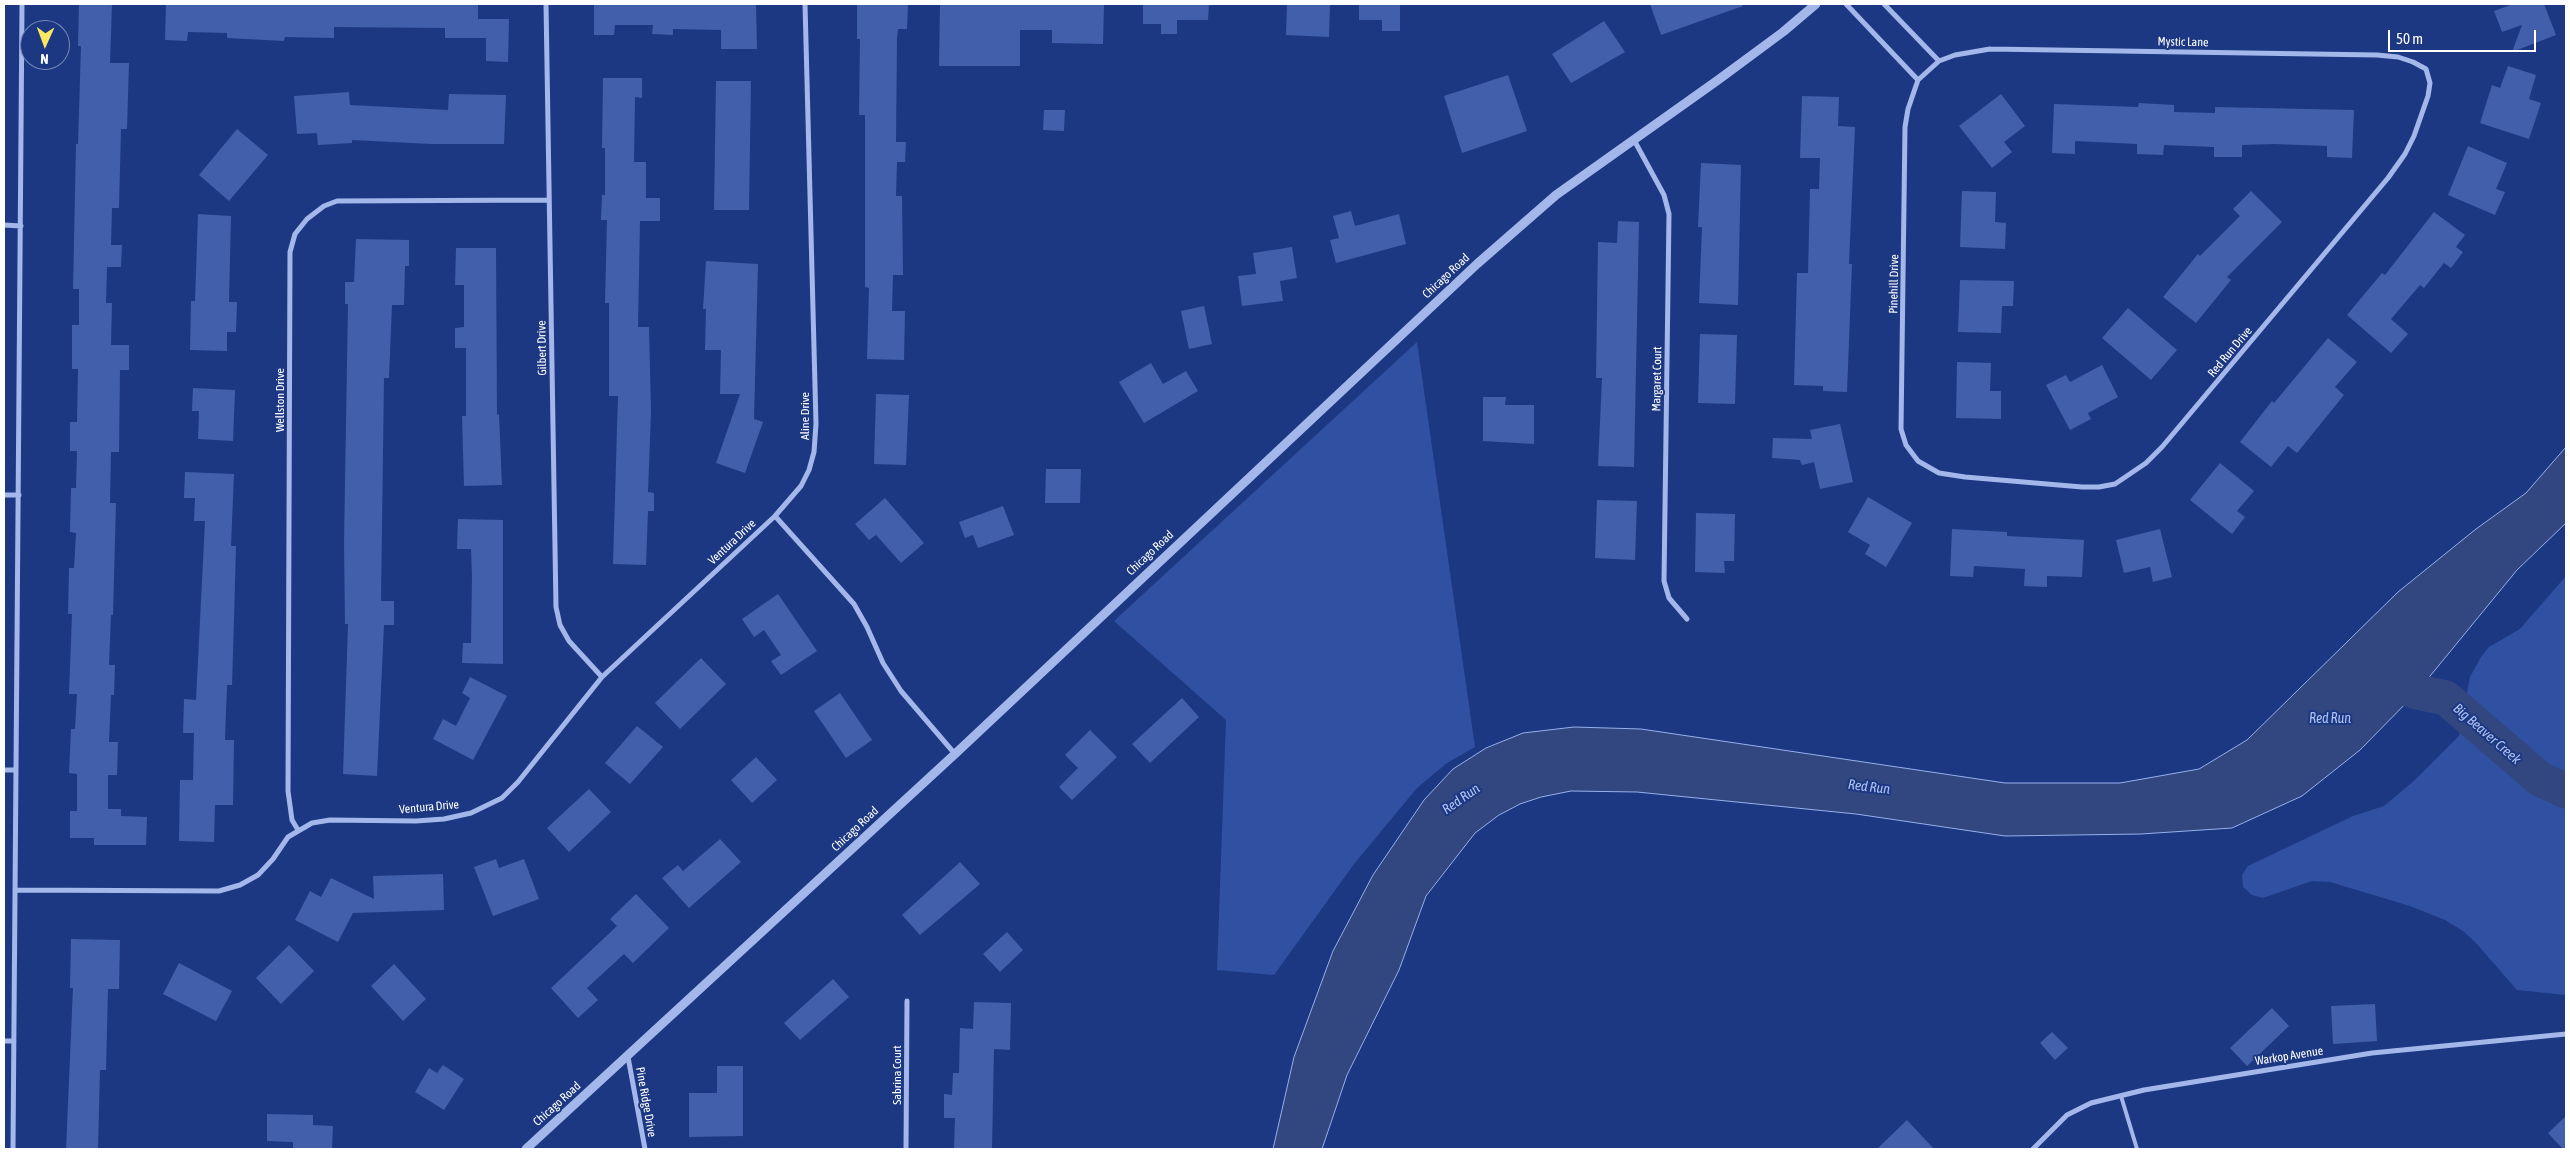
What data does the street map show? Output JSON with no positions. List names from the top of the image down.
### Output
{
  "streets": {
    "street": [
      "Mystic Lane",
      "Chicago Road",
      "Pinehill Drive",
      "Gilbert Drive",
      "Red Run Drive",
      "Margaret Court",
      "Wellston Drive",
      "Aline Drive",
      "Ventura Drive",
      "Warkop Avenue",
      "Sabrina Court",
      "Pine Ridge Drive"
    ]
  },
  "crossings": [
    ["Mystic Lane", "Pinehill Drive"],
    ["Mystic Lane", "Red Run Drive"],
    ["Chicago Road", "Margaret Court"],
    ["Chicago Road", "Pine Ridge Drive"],
    ["Pinehill Drive", "Red Run Drive"],
    ["Gilbert Drive", "Wellston Drive"],
    ["Gilbert Drive", "Ventura Drive"],
    ["Wellston Drive", "Ventura Drive"],
    ["Aline Drive", "Ventura Drive"]
  ],
  "water": ["Red Run", "Big Beaver Creek"],
  "scale_bar": "50 m",
  "north": "bottom"
}
